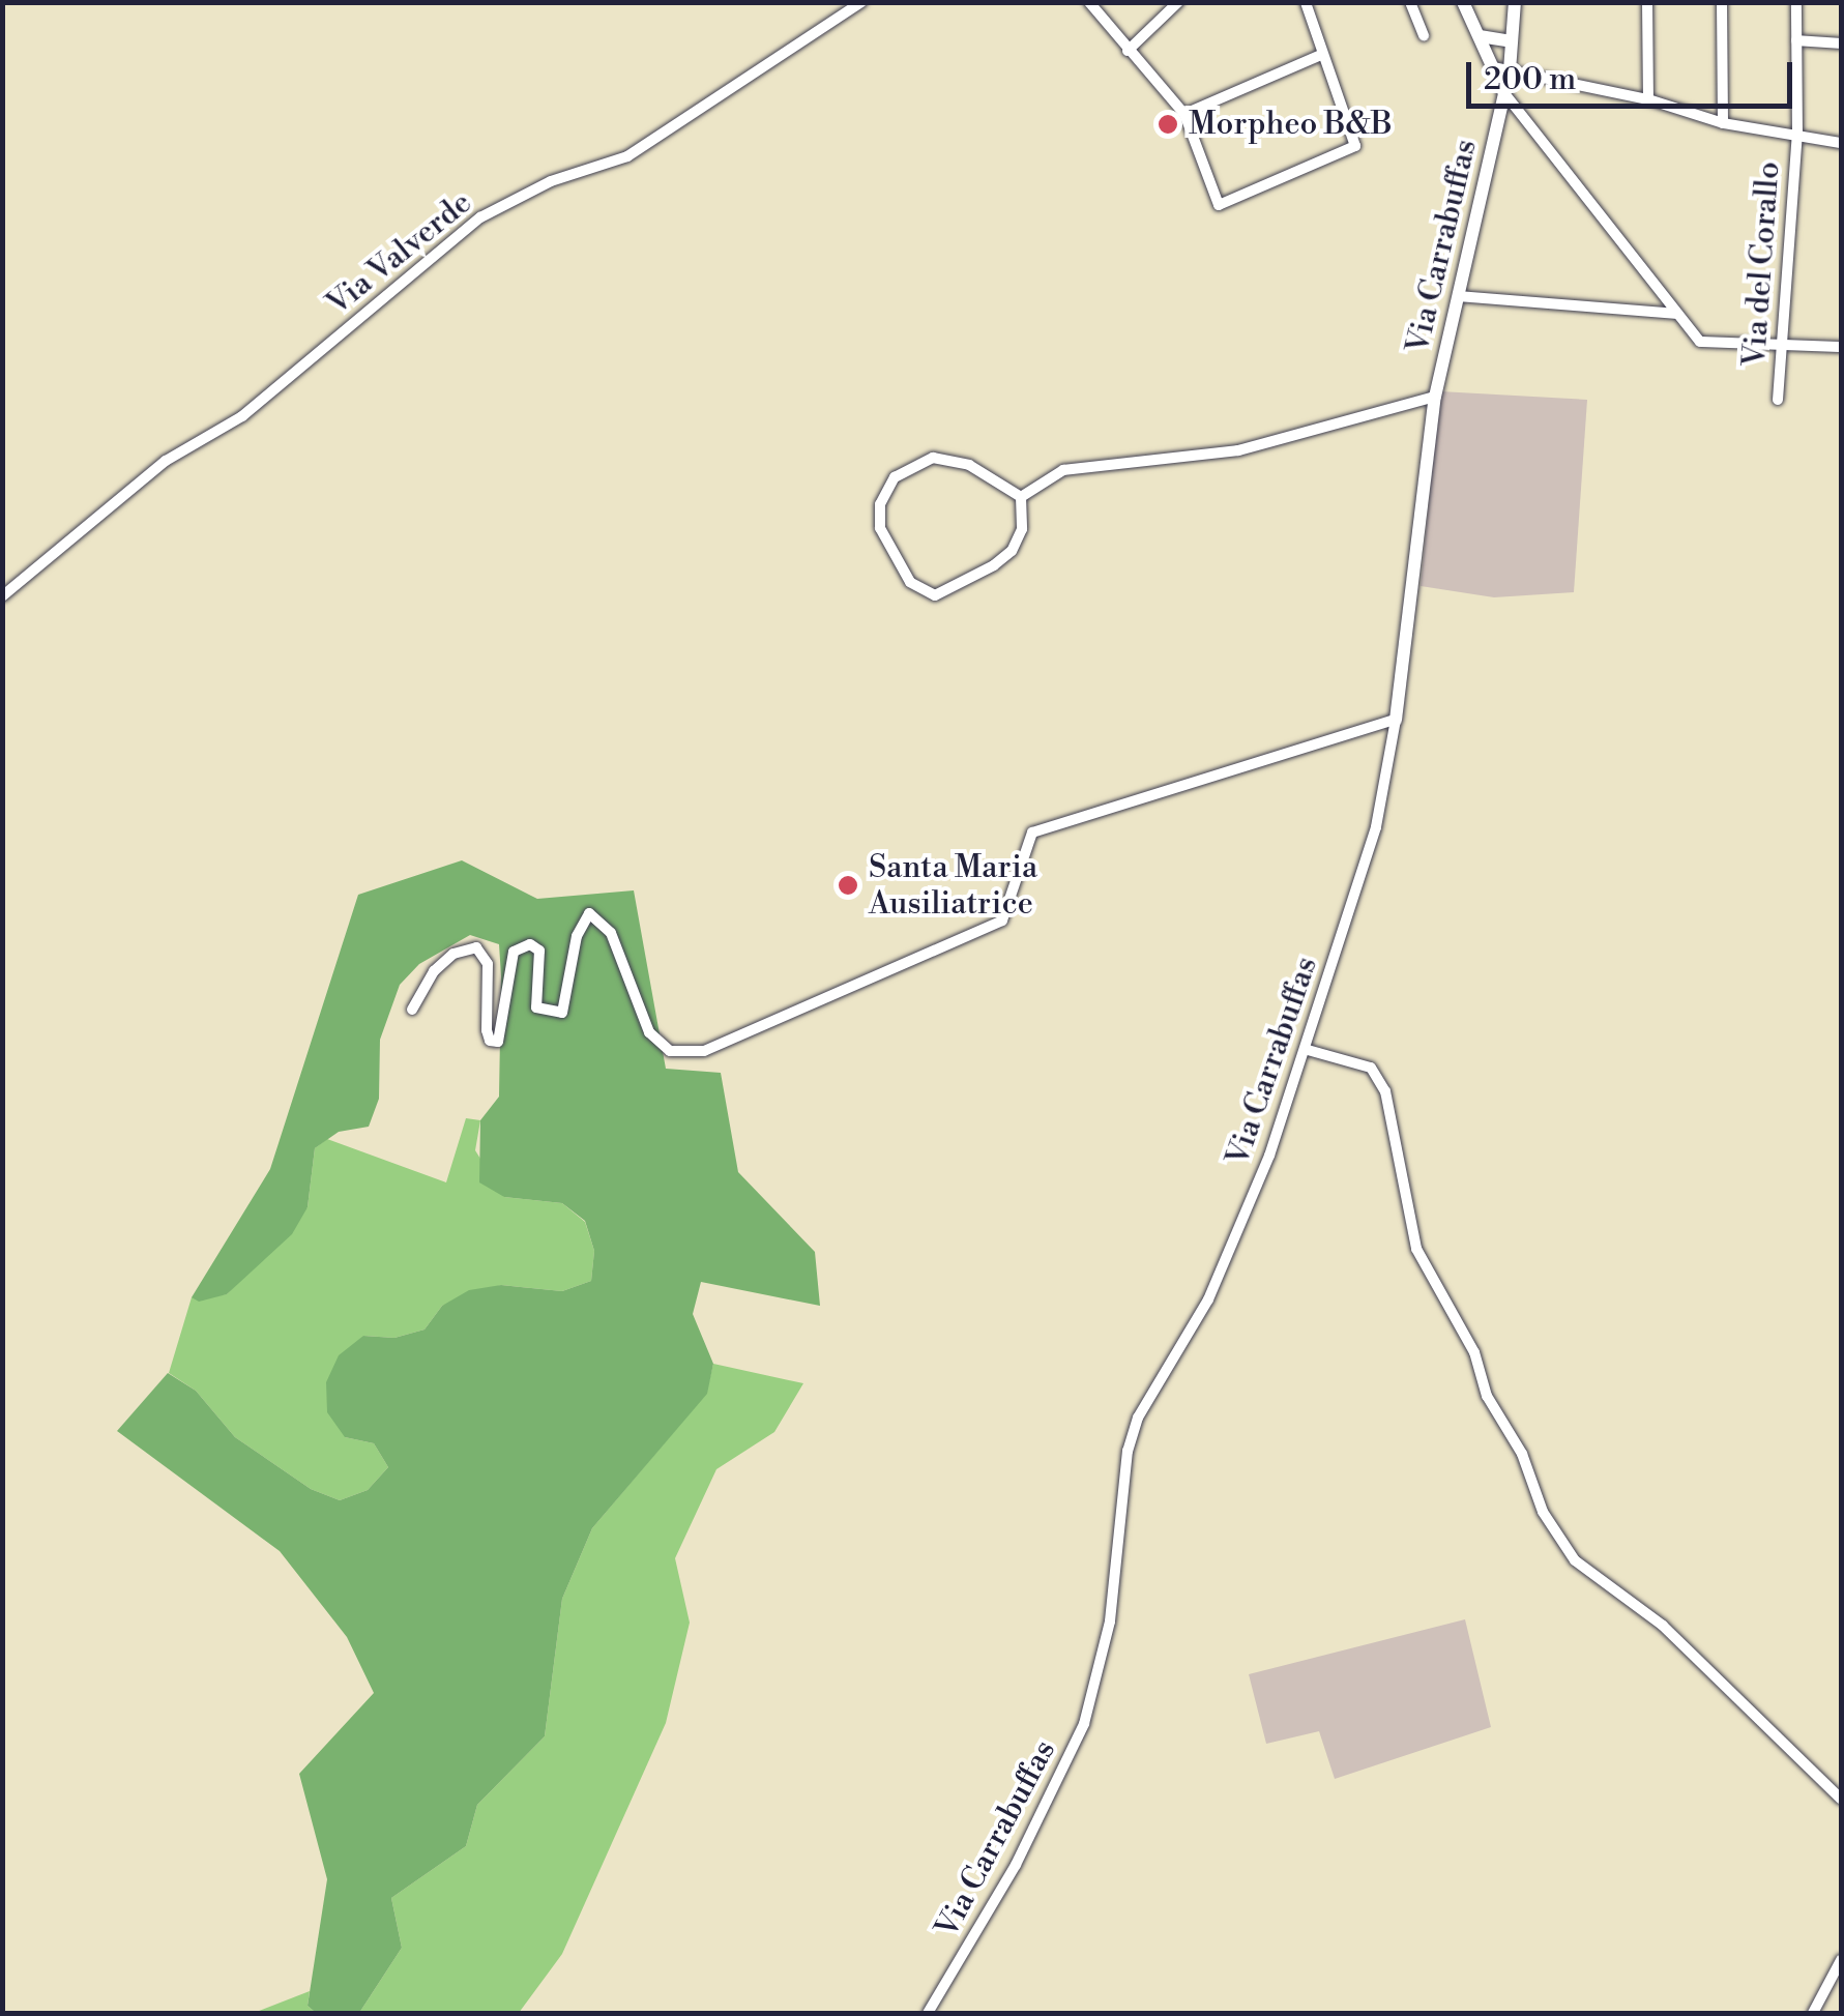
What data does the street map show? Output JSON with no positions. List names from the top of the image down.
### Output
{
  "streets": {
    "street": ["Via Carrabuffas", "Via Valverde", "Via del Corallo"]
  },
  "places": ["Morpheo B&B", "Santa Maria Ausiliatrice"],
  "scale_bar": "200 m"
}
